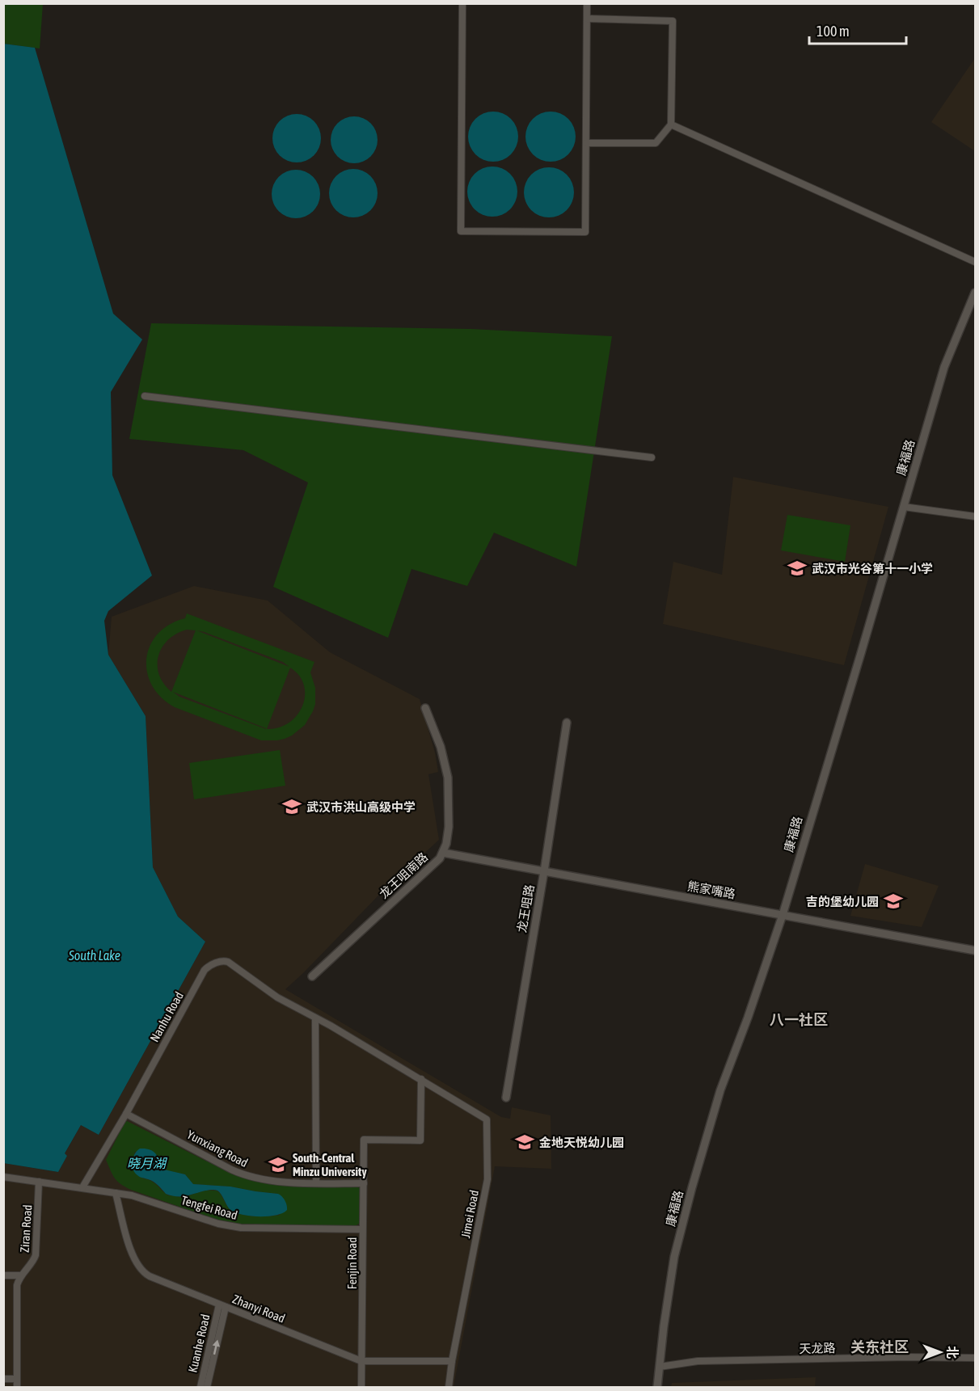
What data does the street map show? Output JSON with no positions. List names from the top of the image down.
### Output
{
  "streets": {
    "street": [
      "康福路",
      "龙王咀南路",
      "熊家嘴路",
      "龙王咀路",
      "Nanhu Road",
      "Yunxiang Road",
      "Tengfei Road",
      "Jimei Road",
      "Ziran Road",
      "Fenjin Road",
      "Zhanyi Road",
      "Kuanhe Road",
      "天龙路"
    ]
  },
  "crossings": [
    ["康福路", "熊家嘴路"],
    ["康福路", "天龙路"],
    ["龙王咀南路", "熊家嘴路"],
    ["熊家嘴路", "龙王咀路"],
    ["Nanhu Road", "Yunxiang Road"],
    ["Nanhu Road", "Tengfei Road"],
    ["Nanhu Road", "Jimei Road"],
    ["Nanhu Road", "Fenjin Road"],
    ["Yunxiang Road", "Fenjin Road"],
    ["Tengfei Road", "Ziran Road"],
    ["Tengfei Road", "Fenjin Road"],
    ["Tengfei Road", "Zhanyi Road"],
    ["Jimei Road", "Fenjin Road"],
    ["Jimei Road", "Zhanyi Road"],
    ["Fenjin Road", "Zhanyi Road"],
    ["Zhanyi Road", "Kuanhe Road"]
  ],
  "districts": ["八一社区", "关东社区"],
  "water": ["South Lake", "晓月湖"],
  "places": {
    "school or university": [
      "武汉市光谷第十一小学",
      "武汉市洪山高级中学",
      "吉的堡幼儿园",
      "金地天悦幼儿园",
      "South-Central Minzu University"
    ]
  },
  "scale_bar": "100 m",
  "north": "right"
}
